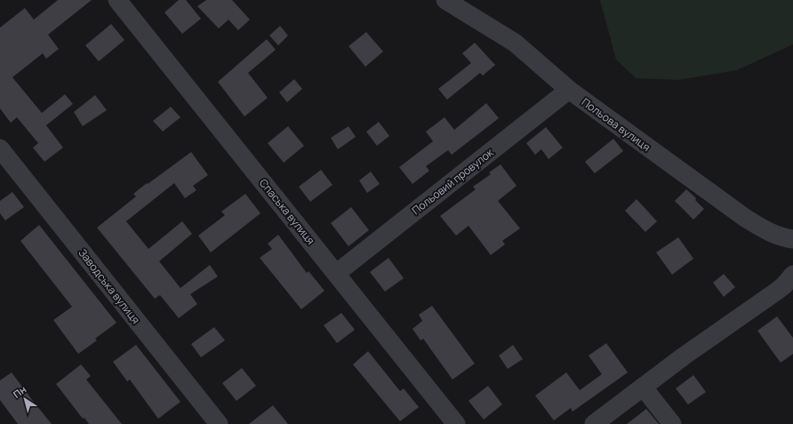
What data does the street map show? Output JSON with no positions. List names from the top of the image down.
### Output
{
  "streets": {
    "street": [
      "Польова вулиця",
      "Польовий провулок",
      "Спаська вулиця",
      "Заводська вулиця"
    ]
  },
  "crossings": [
    ["Польова вулиця", "Польовий провулок"],
    ["Польовий провулок", "Спаська вулиця"]
  ],
  "north": "top left"
}
